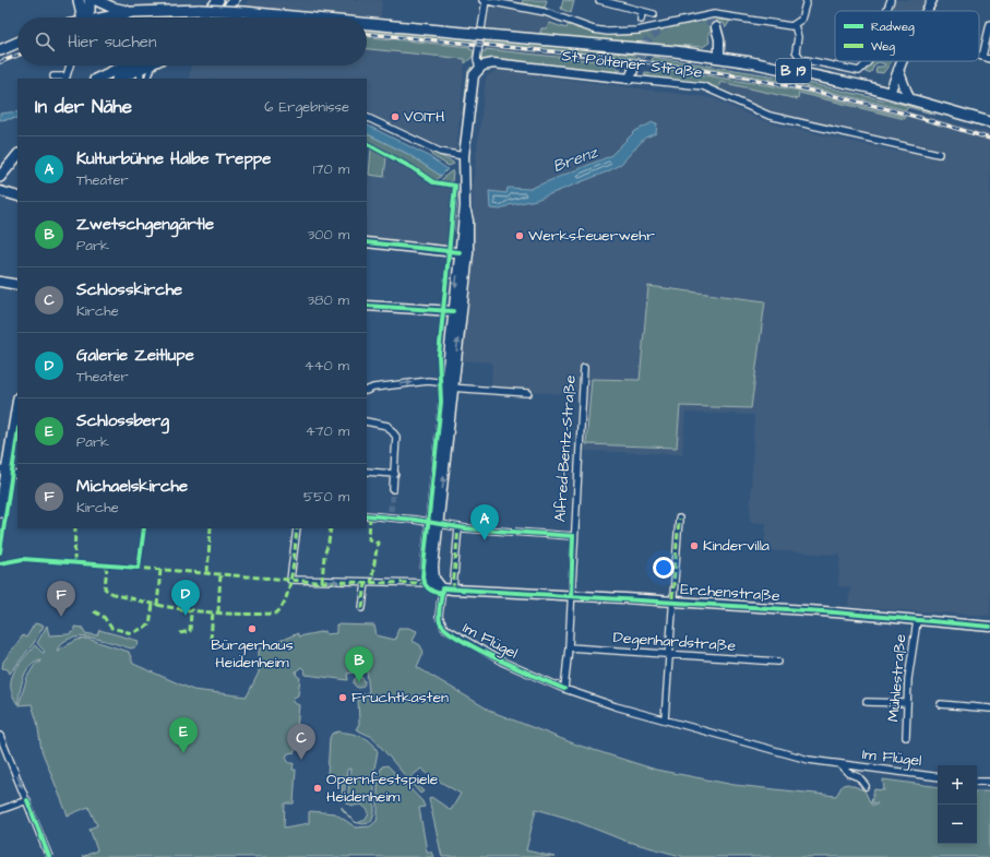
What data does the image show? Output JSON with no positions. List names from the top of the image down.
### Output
{
  "streets": {
    "main road": ["St. Pöltener Straße", "B 19", "Erchenstraße"],
    "street": [
      "Alfred-Bentz-Straße",
      "Im Flügel",
      "Degenhardstraße",
      "Mühlestraße"
    ]
  },
  "crossings": [
    ["Alfred-Bentz-Straße", "Erchenstraße"],
    ["Alfred-Bentz-Straße", "Im Flügel"],
    ["Alfred-Bentz-Straße", "Degenhardstraße"],
    ["Erchenstraße", "Im Flügel"],
    ["Erchenstraße", "Mühlestraße"]
  ],
  "water": ["Brenz"],
  "places": [
    "VOITH",
    "Werksfeuerwehr",
    "Kindervilla",
    "Bürgerhaus Heidenheim",
    "Fruchtkasten",
    "Opernfestspiele Heidenheim"
  ],
  "legend": ["Radweg", "Weg"],
  "page": {
    "search": "Hier suchen",
    "heading": ["In der Nähe", "6 Ergebnisse"],
    "list": [
      {
        "mark": "A",
        "name": "Kulturbühne Halbe Treppe",
        "note": "Theater",
        "value": "170 m"
      },
      {
        "mark": "B",
        "name": "Zwetschgengärtle",
        "note": "Park",
        "value": "300 m"
      },
      {
        "mark": "C",
        "name": "Schlosskirche",
        "note": "Kirche",
        "value": "380 m"
      },
      {
        "mark": "D",
        "name": "Galerie Zeitlupe",
        "note": "Theater",
        "value": "440 m"
      },
      {
        "mark": "E",
        "name": "Schlossberg",
        "note": "Park",
        "value": "470 m"
      },
      {
        "mark": "F",
        "name": "Michaelskirche",
        "note": "Kirche",
        "value": "550 m"
      }
    ],
    "pins": [
      "A",
      "D",
      "F",
      "B",
      "E",
      "C"
    ],
    "map_buttons": ["+", "−"]
  }
}
